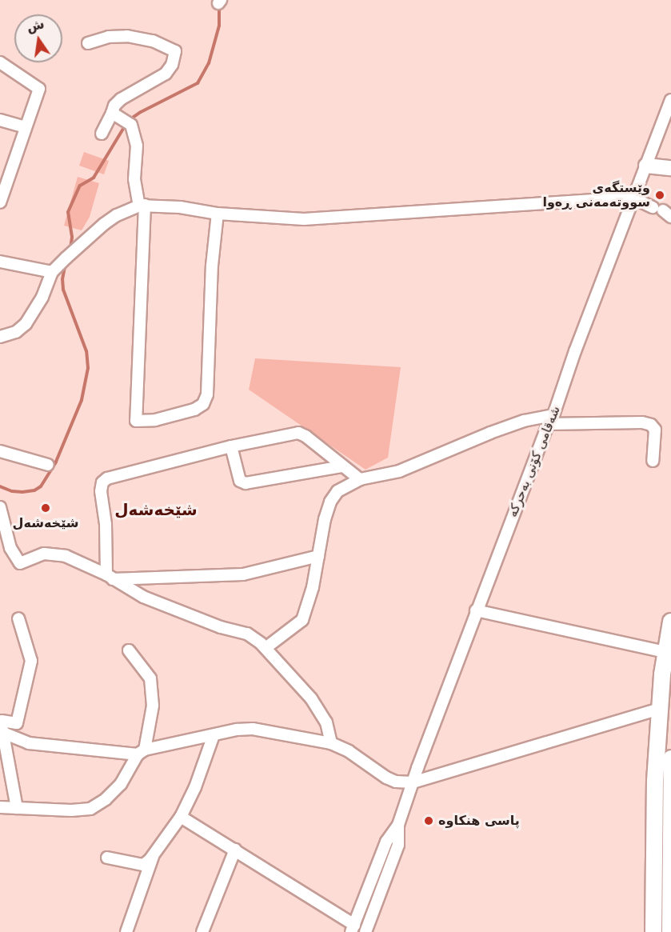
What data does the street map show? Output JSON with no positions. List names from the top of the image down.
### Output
{
  "streets": {
    "street": ["شەقامی کۆنی بەحرکە"]
  },
  "districts": ["شێخەشەل"],
  "places": ["وێستگەی سووتەمەنی ڕەوا", "شێخه‌شه‌ل", "پاسی هنكاوه‌"],
  "north": "top"
}
